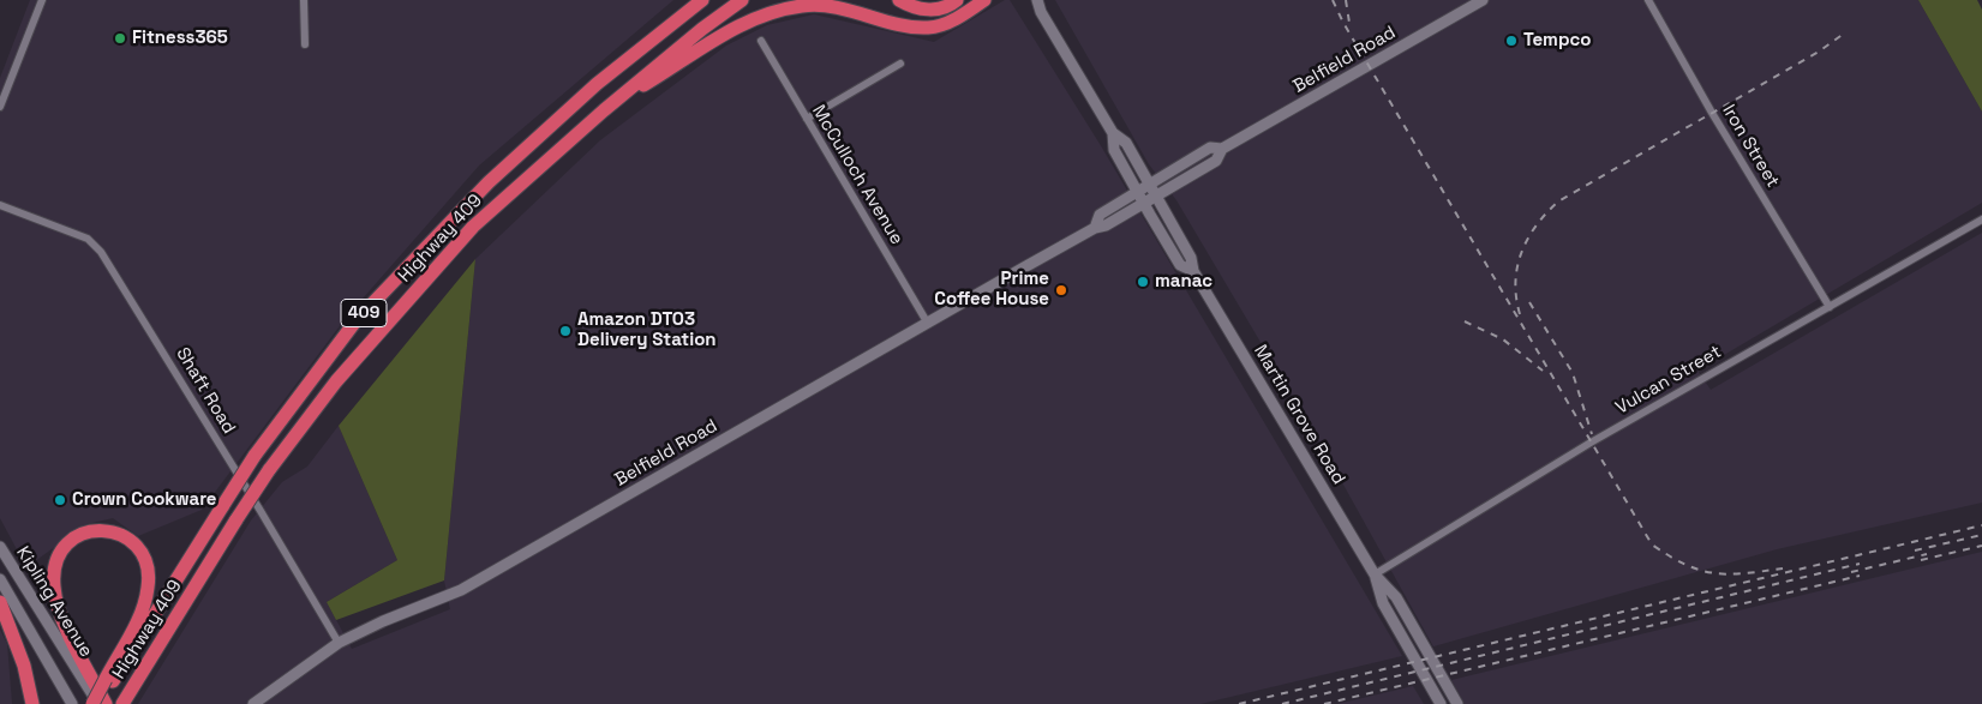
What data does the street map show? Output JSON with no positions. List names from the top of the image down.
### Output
{
  "streets": {
    "highway": ["Highway 409", "409"],
    "main road": ["Belfield Road", "Martin Grove Road", "Kipling Avenue"],
    "street": [
      "Iron Street",
      "McCulloch Avenue",
      "Vulcan Street",
      "Shaft Road"
    ]
  },
  "crossings": [
    ["Belfield Road", "McCulloch Avenue"],
    ["Belfield Road", "Shaft Road"],
    ["Belfield Road", "Martin Grove Road"],
    ["Iron Street", "Vulcan Street"],
    ["Highway 409", "Kipling Avenue"],
    ["Vulcan Street", "Martin Grove Road"]
  ],
  "places": [
    "Fitness365",
    "Tempco",
    "manac",
    "Prime Coffee House",
    "Amazon DTO3 Delivery Station",
    "Crown Cookware"
  ]
}
